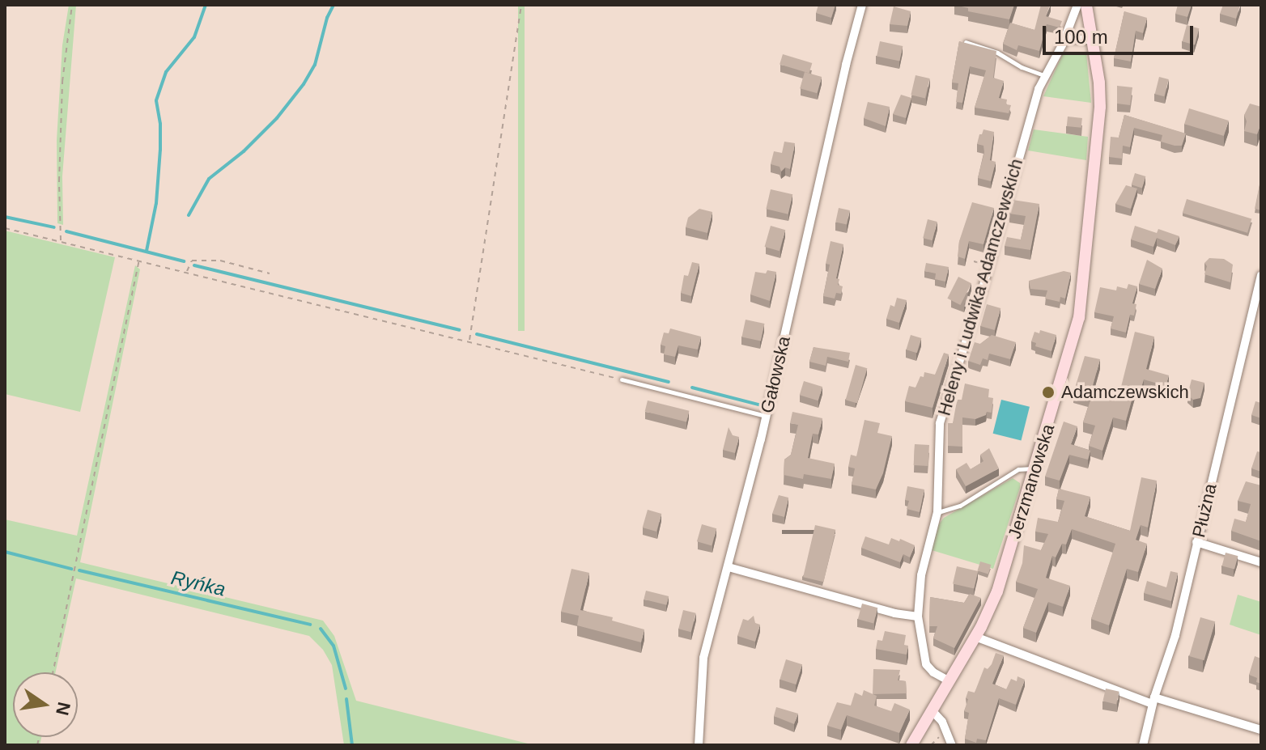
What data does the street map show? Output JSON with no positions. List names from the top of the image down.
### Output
{
  "streets": {
    "street": [
      "Heleny i Ludwika Adamczewskich",
      "Gałowska",
      "Jerzmanowska",
      "Płużna"
    ]
  },
  "crossings": [
    ["Heleny i Ludwika Adamczewskich", "Jerzmanowska"]
  ],
  "water": ["Ryńka"],
  "places": ["Adamczewskich"],
  "scale_bar": "100 m",
  "north": "right"
}
